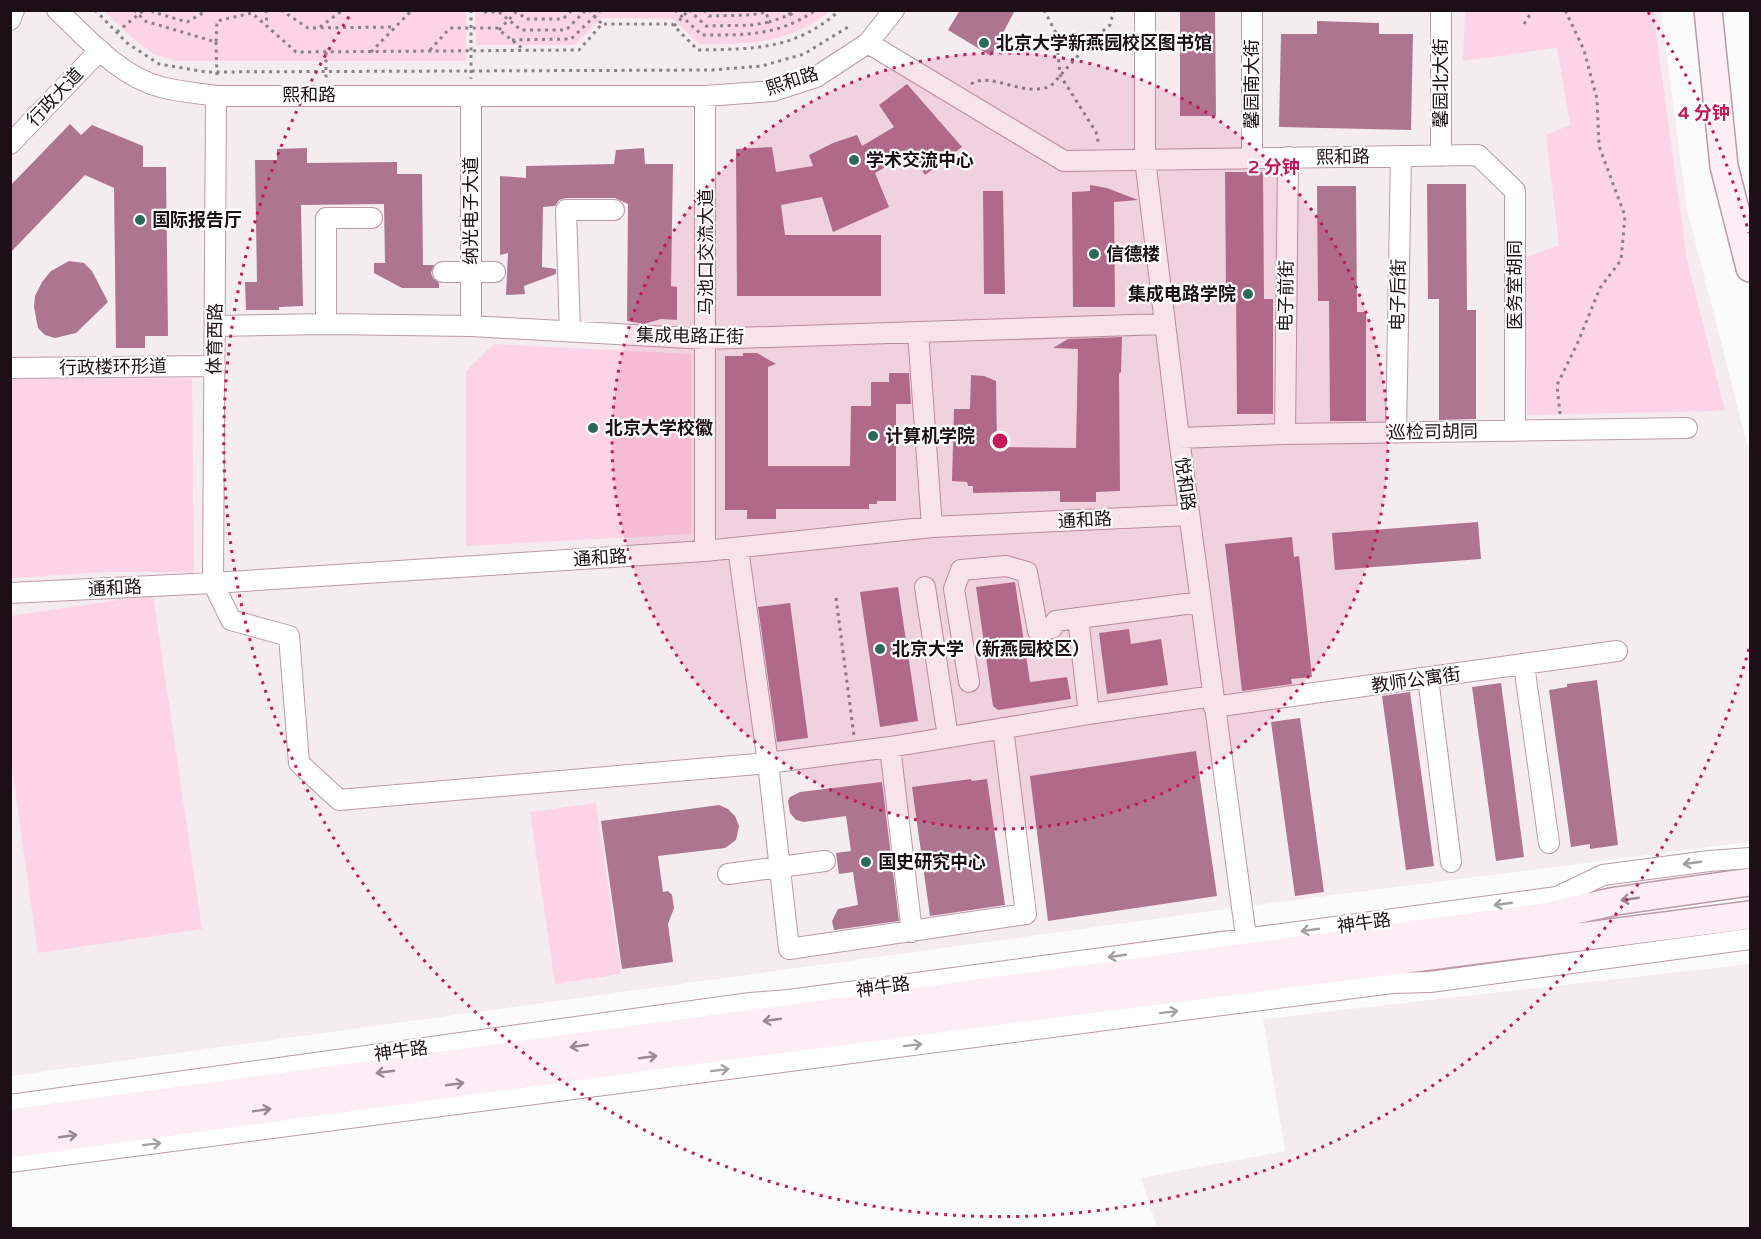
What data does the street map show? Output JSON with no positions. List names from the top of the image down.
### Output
{
  "streets": {
    "main road": ["神牛路"],
    "street": [
      "熙和路",
      "馨园北大街",
      "馨园南大街",
      "行政大道",
      "纳光电子大道",
      "马池口交流大道",
      "医务室胡同",
      "电子后街",
      "电子前街",
      "集成电路正街",
      "体育西路",
      "行政楼环形道",
      "巡检司胡同",
      "悦和路",
      "通和路",
      "教师公寓街"
    ]
  },
  "crossings": [
    ["熙和路", "馨园北大街"],
    ["熙和路", "馨园南大街"],
    ["熙和路", "行政大道"],
    ["熙和路", "纳光电子大道"],
    ["熙和路", "马池口交流大道"],
    ["熙和路", "医务室胡同"],
    ["熙和路", "电子后街"],
    ["熙和路", "电子前街"],
    ["熙和路", "体育西路"],
    ["熙和路", "悦和路"],
    ["纳光电子大道", "集成电路正街"],
    ["马池口交流大道", "集成电路正街"],
    ["马池口交流大道", "通和路"],
    ["医务室胡同", "巡检司胡同"],
    ["电子后街", "巡检司胡同"],
    ["电子前街", "巡检司胡同"],
    ["集成电路正街", "体育西路"],
    ["集成电路正街", "悦和路"],
    ["体育西路", "行政楼环形道"],
    ["体育西路", "通和路"],
    ["体育西路", "教师公寓街"],
    ["巡检司胡同", "悦和路"],
    ["悦和路", "通和路"],
    ["悦和路", "教师公寓街"],
    ["悦和路", "神牛路"],
    ["通和路", "教师公寓街"]
  ],
  "places": [
    "北京大学新燕园校区图书馆",
    "学术交流中心",
    "国际报告厅",
    "信德楼",
    "集成电路学院",
    "北京大学校徽",
    "计算机学院",
    "北京大学（新燕园校区）",
    "国史研究中心"
  ],
  "rings": ["4 分钟", "2 分钟"]
}
